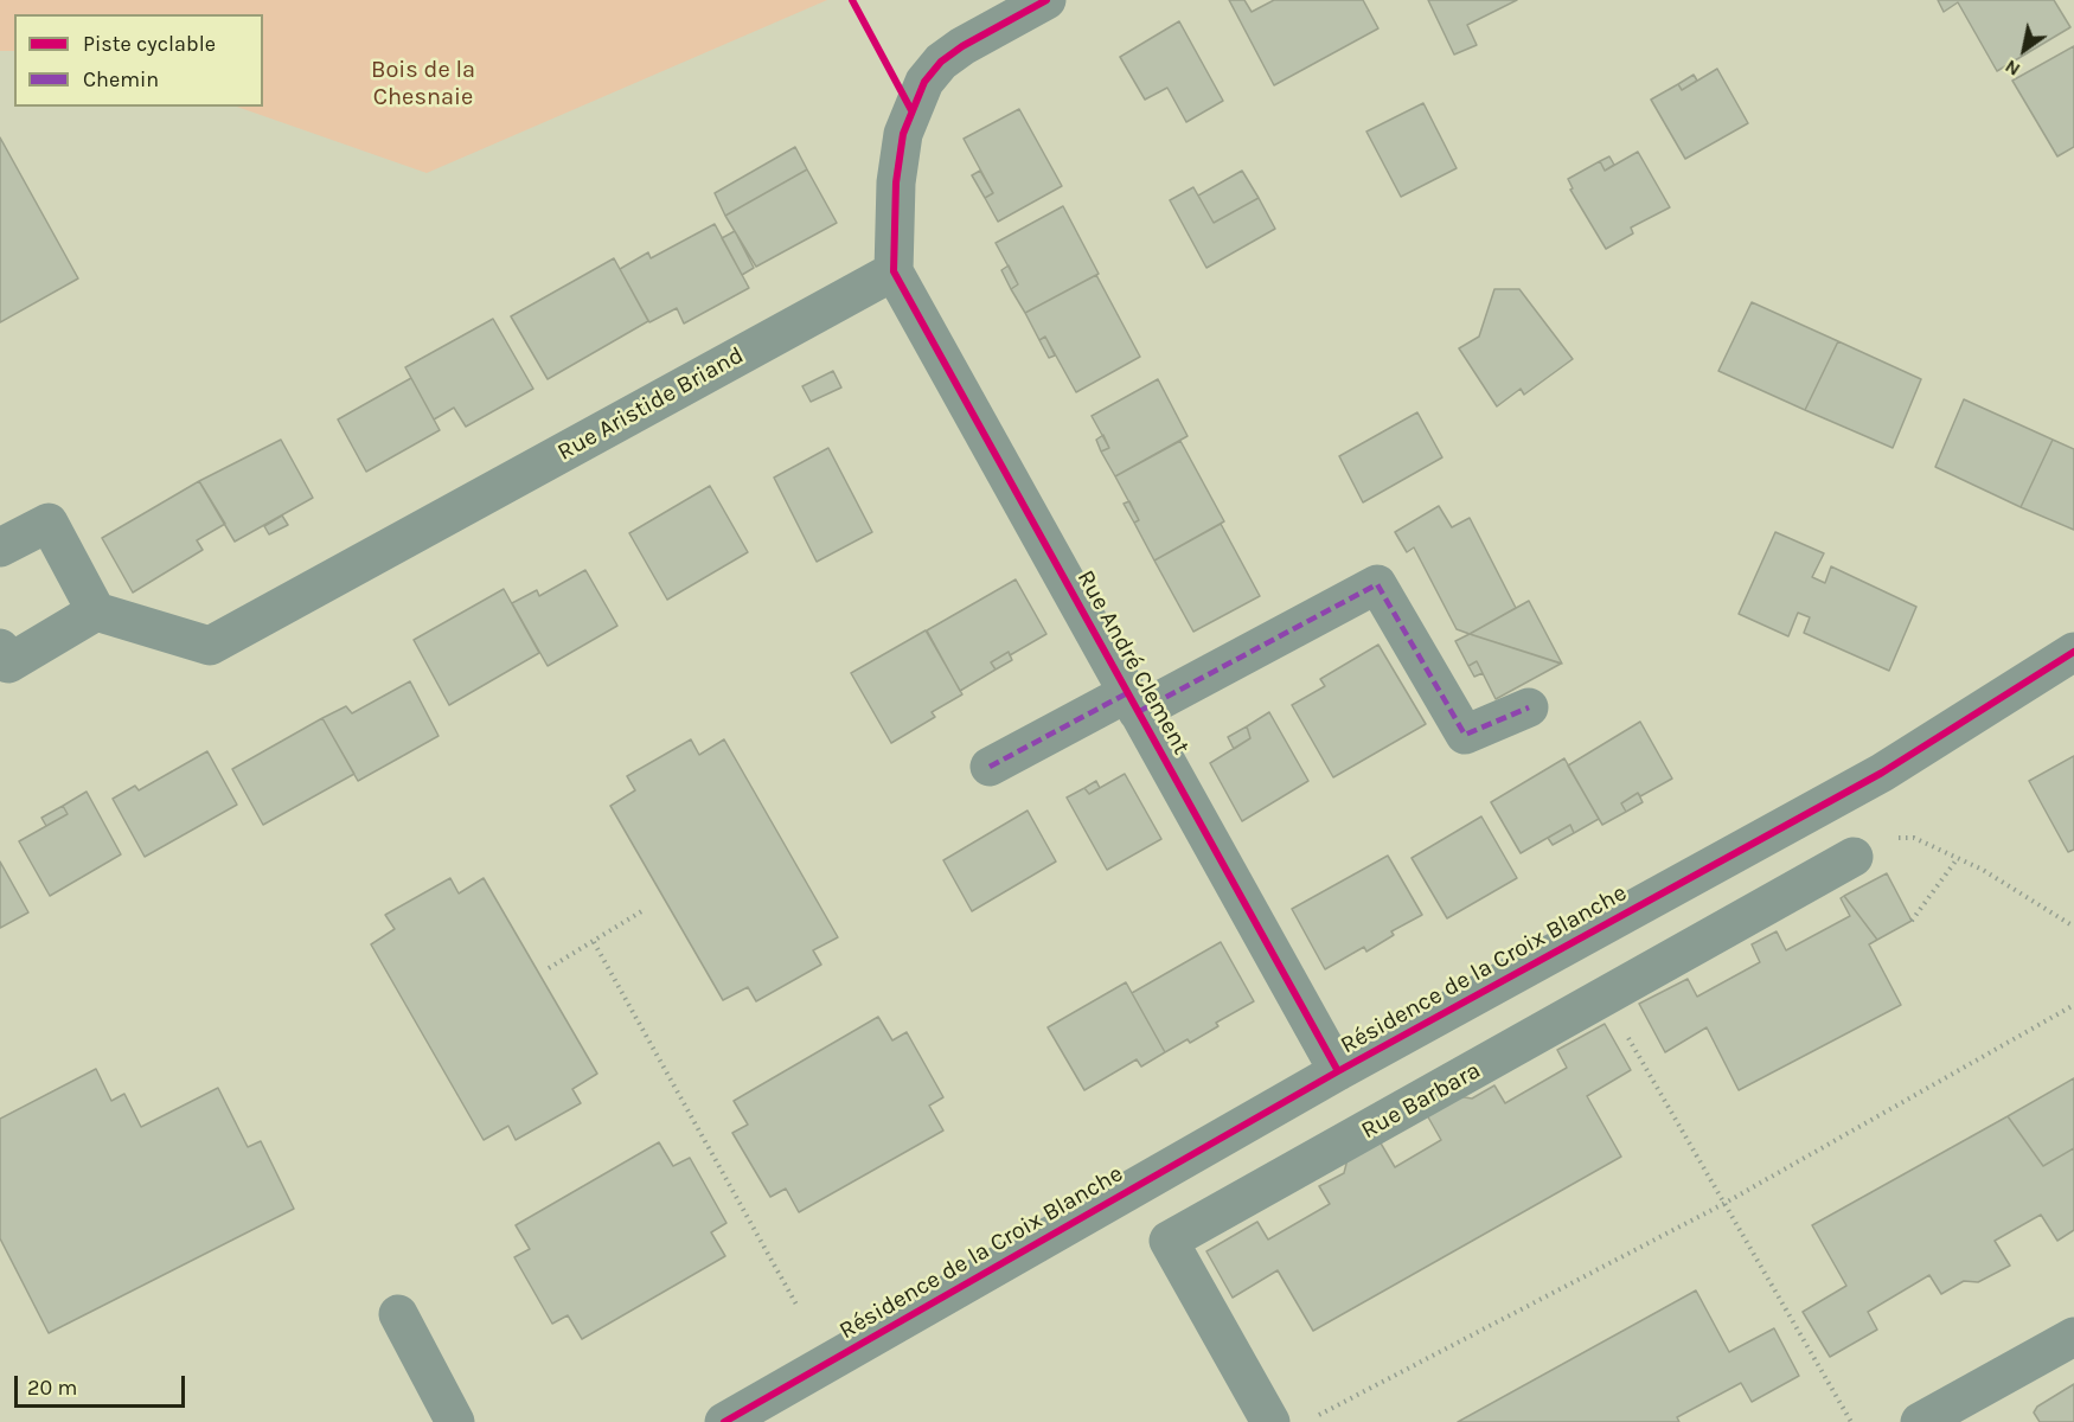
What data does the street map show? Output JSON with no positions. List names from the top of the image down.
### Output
{
  "streets": {
    "street": [
      "Rue Aristide Briand",
      "Rue André Clement",
      "Résidence de la Croix Blanche",
      "Rue Barbara"
    ]
  },
  "crossings": [
    ["Rue Aristide Briand", "Rue André Clement"],
    ["Rue André Clement", "Résidence de la Croix Blanche"]
  ],
  "parks": ["Bois de la Chesnaie"],
  "legend": ["Piste cyclable", "Chemin"],
  "scale_bar": "20 m",
  "north": "bottom left"
}
